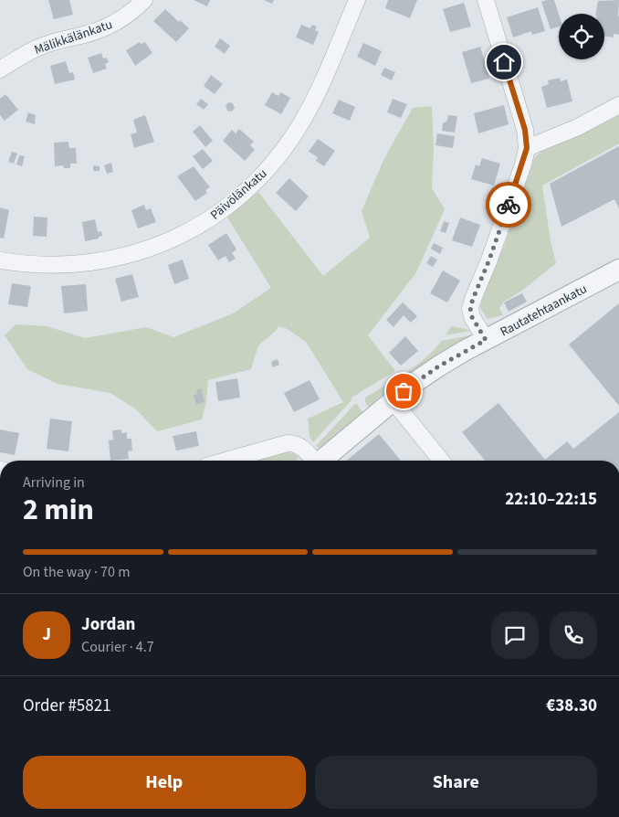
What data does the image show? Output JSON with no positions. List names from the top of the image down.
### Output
{
  "streets": {
    "street": ["Mälikkälänkatu", "Päivölänkatu", "Rautatehtaankatu"]
  },
  "page": {
    "heading": ["2 min", "Arriving in", "22:10–22:15"],
    "panel": [
      "Jordan",
      "Courier · 4.7",
      "Order #5821",
      "€38.30"
    ],
    "bar": "On the way · 70 m",
    "round": "J",
    "buttons": ["Help", "Share"]
  }
}
